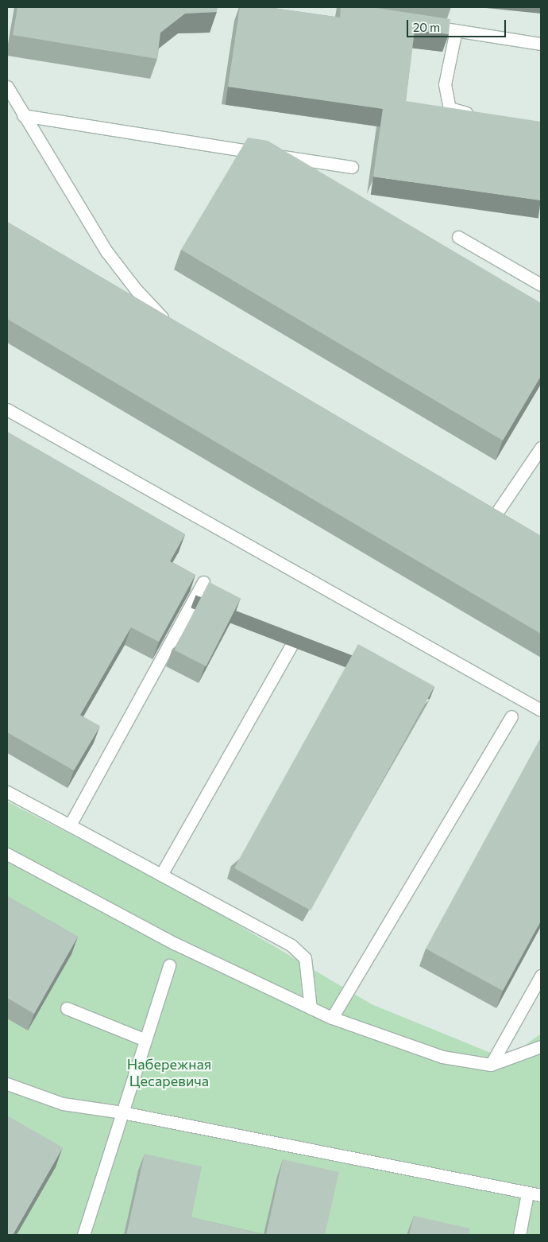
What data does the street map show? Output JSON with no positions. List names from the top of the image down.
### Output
{
  "parks": ["Набережная Цесаревича"],
  "scale_bar": "20 m"
}
